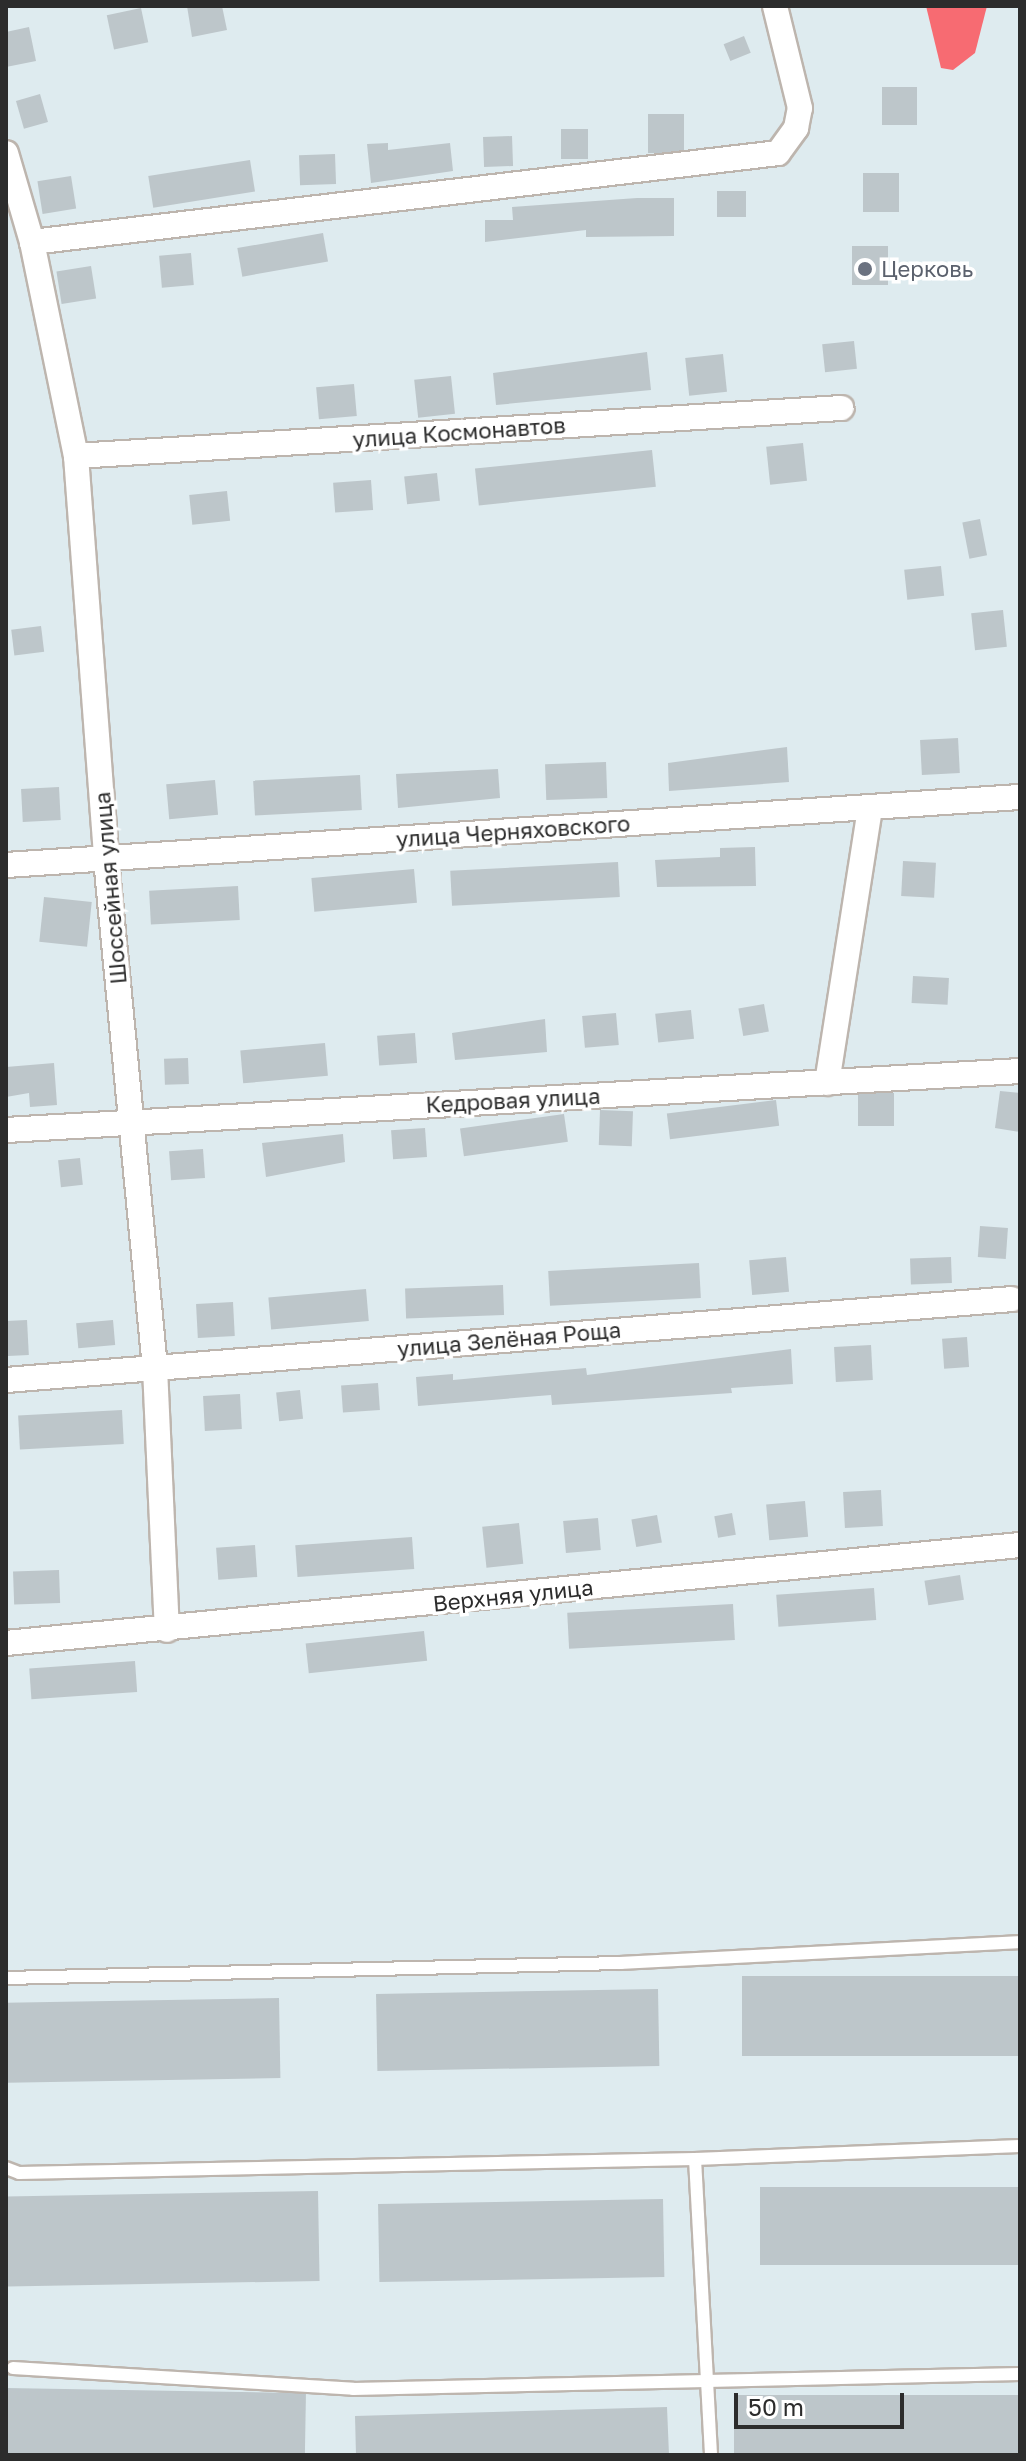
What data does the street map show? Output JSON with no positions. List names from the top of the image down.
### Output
{
  "streets": {
    "street": [
      "улица Космонавтов",
      "улица Черняховского",
      "Шоссейная улица",
      "Кедровая улица",
      "улица Зелёная Роща",
      "Верхняя улица"
    ]
  },
  "crossings": [
    ["улица Космонавтов", "Шоссейная улица"],
    ["улица Черняховского", "Шоссейная улица"],
    ["Шоссейная улица", "Кедровая улица"],
    ["Шоссейная улица", "улица Зелёная Роща"],
    ["Шоссейная улица", "Верхняя улица"]
  ],
  "places": ["Церковь"],
  "scale_bar": "50 m"
}
